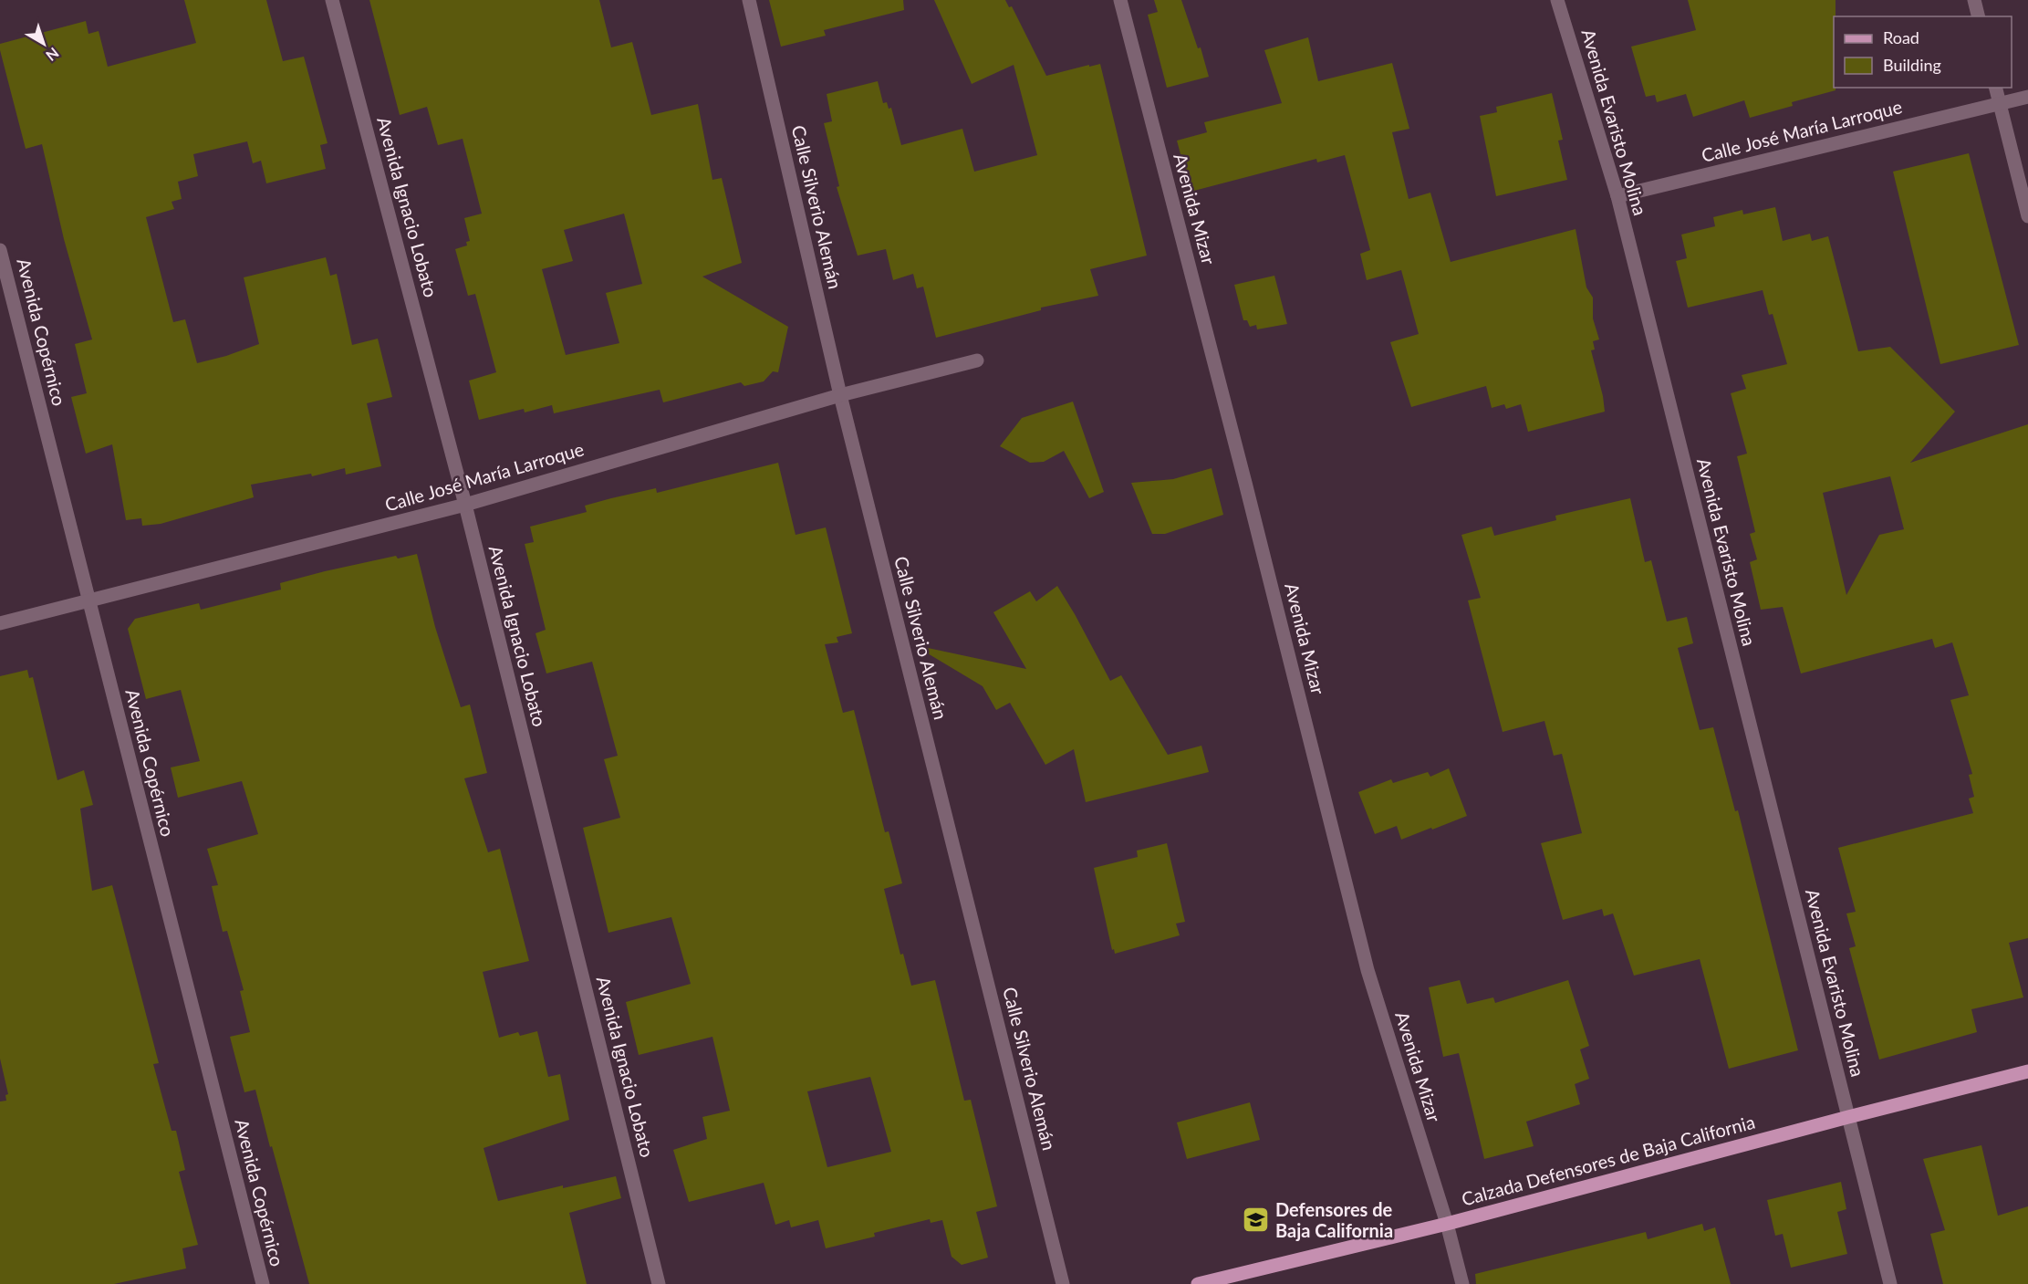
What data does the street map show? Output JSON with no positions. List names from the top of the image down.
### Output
{
  "streets": {
    "main road": ["Calzada Defensores de Baja California"],
    "street": [
      "Avenida Evaristo Molina",
      "Calle José María Larroque",
      "Avenida Ignacio Lobato",
      "Calle Silverio Alemán",
      "Avenida Mizar",
      "Avenida Copérnico"
    ]
  },
  "crossings": [
    ["Avenida Evaristo Molina", "Calle José María Larroque"],
    ["Avenida Evaristo Molina", "Calzada Defensores de Baja California"],
    ["Calle José María Larroque", "Avenida Ignacio Lobato"],
    ["Calle José María Larroque", "Calle Silverio Alemán"],
    ["Calle José María Larroque", "Avenida Copérnico"],
    ["Avenida Mizar", "Calzada Defensores de Baja California"]
  ],
  "places": {
    "school or university": ["Defensores de Baja California"]
  },
  "legend": ["Road", "Building"],
  "north": "bottom right"
}
